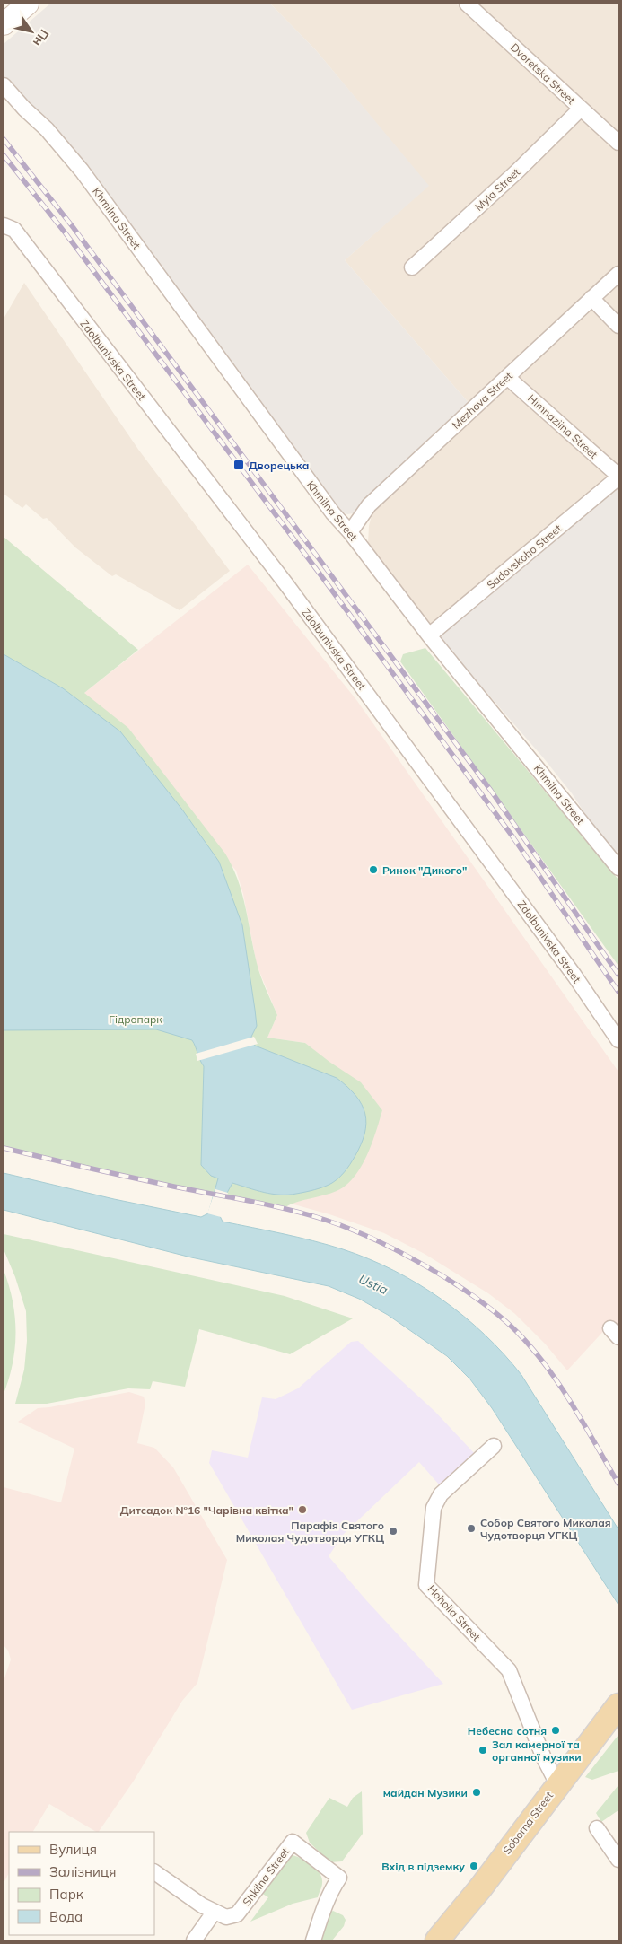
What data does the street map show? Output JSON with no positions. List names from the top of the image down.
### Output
{
  "streets": {
    "main road": ["Soborna Street"],
    "street": [
      "Dvoretska Street",
      "Myla Street",
      "Khmilna Street",
      "Zdolbunivska Street",
      "Mezhova Street",
      "Himnaziina Street",
      "Sadovskoho Street",
      "Hoholia Street",
      "Shkilna Street"
    ]
  },
  "crossings": [
    ["Dvoretska Street", "Myla Street"],
    ["Khmilna Street", "Mezhova Street"],
    ["Khmilna Street", "Sadovskoho Street"],
    ["Mezhova Street", "Himnaziina Street"],
    ["Himnaziina Street", "Sadovskoho Street"],
    ["Hoholia Street", "Soborna Street"]
  ],
  "water": ["Ustia"],
  "parks": ["Гідропарк"],
  "places": {
    "transit": ["Дворецька"],
    "other": [
      "Ринок \"Дикого\"",
      "Дитсадок №16 \"Чарівна квітка\"",
      "Собор Святого Миколая Чудотворця УГКЦ",
      "Парафія Святого Миколая Чудотворця УГКЦ",
      "Небесна сотня",
      "Зал камерної та органної музики",
      "майдан Музики",
      "Вхід в підземку"
    ]
  },
  "legend": [
    "Вулиця",
    "Залізниця",
    "Парк",
    "Вода"
  ],
  "north": "bottom right"
}
